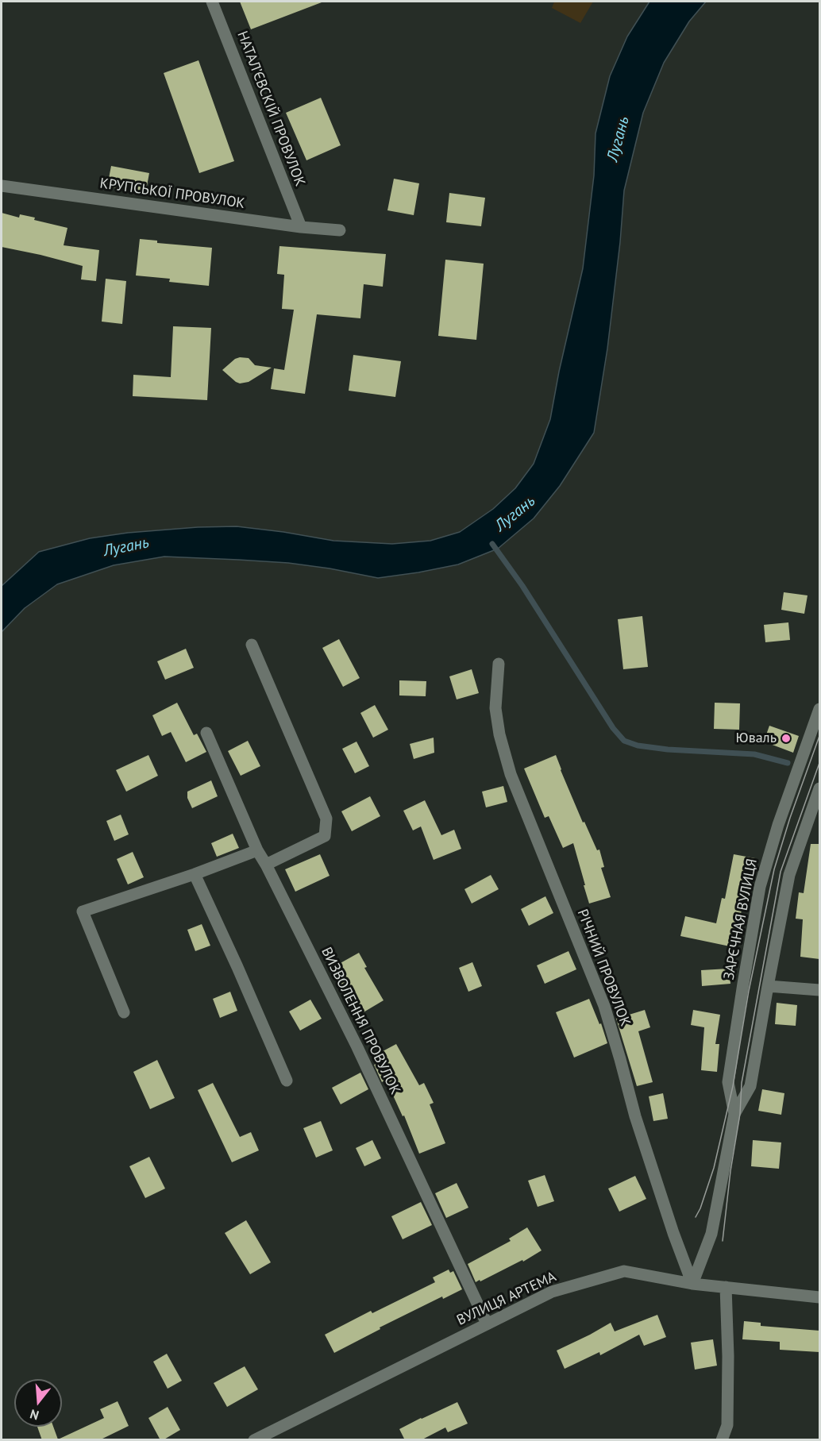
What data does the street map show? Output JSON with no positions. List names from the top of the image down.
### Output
{
  "streets": {
    "street": [
      "НАТАЛ’ЄВСКІЙ ПРОВУЛОК",
      "КРУПСЬКОЇ ПРОВУЛОК",
      "ЗАРЄЧНАЯ ВУЛИЦЯ",
      "РІЧНИЙ ПРОВУЛОК",
      "ВИЗВОЛЕННЯ ПРОВУЛОК",
      "ВУЛИЦЯ АРТЕМА"
    ]
  },
  "crossings": [
    ["НАТАЛ’ЄВСКІЙ ПРОВУЛОК", "КРУПСЬКОЇ ПРОВУЛОК"],
    ["ЗАРЄЧНАЯ ВУЛИЦЯ", "РІЧНИЙ ПРОВУЛОК"],
    ["ЗАРЄЧНАЯ ВУЛИЦЯ", "ВУЛИЦЯ АРТЕМА"],
    ["РІЧНИЙ ПРОВУЛОК", "ВУЛИЦЯ АРТЕМА"],
    ["ВИЗВОЛЕННЯ ПРОВУЛОК", "ВУЛИЦЯ АРТЕМА"]
  ],
  "water": ["Лугань"],
  "places": ["Юваль"],
  "north": "bottom"
}
